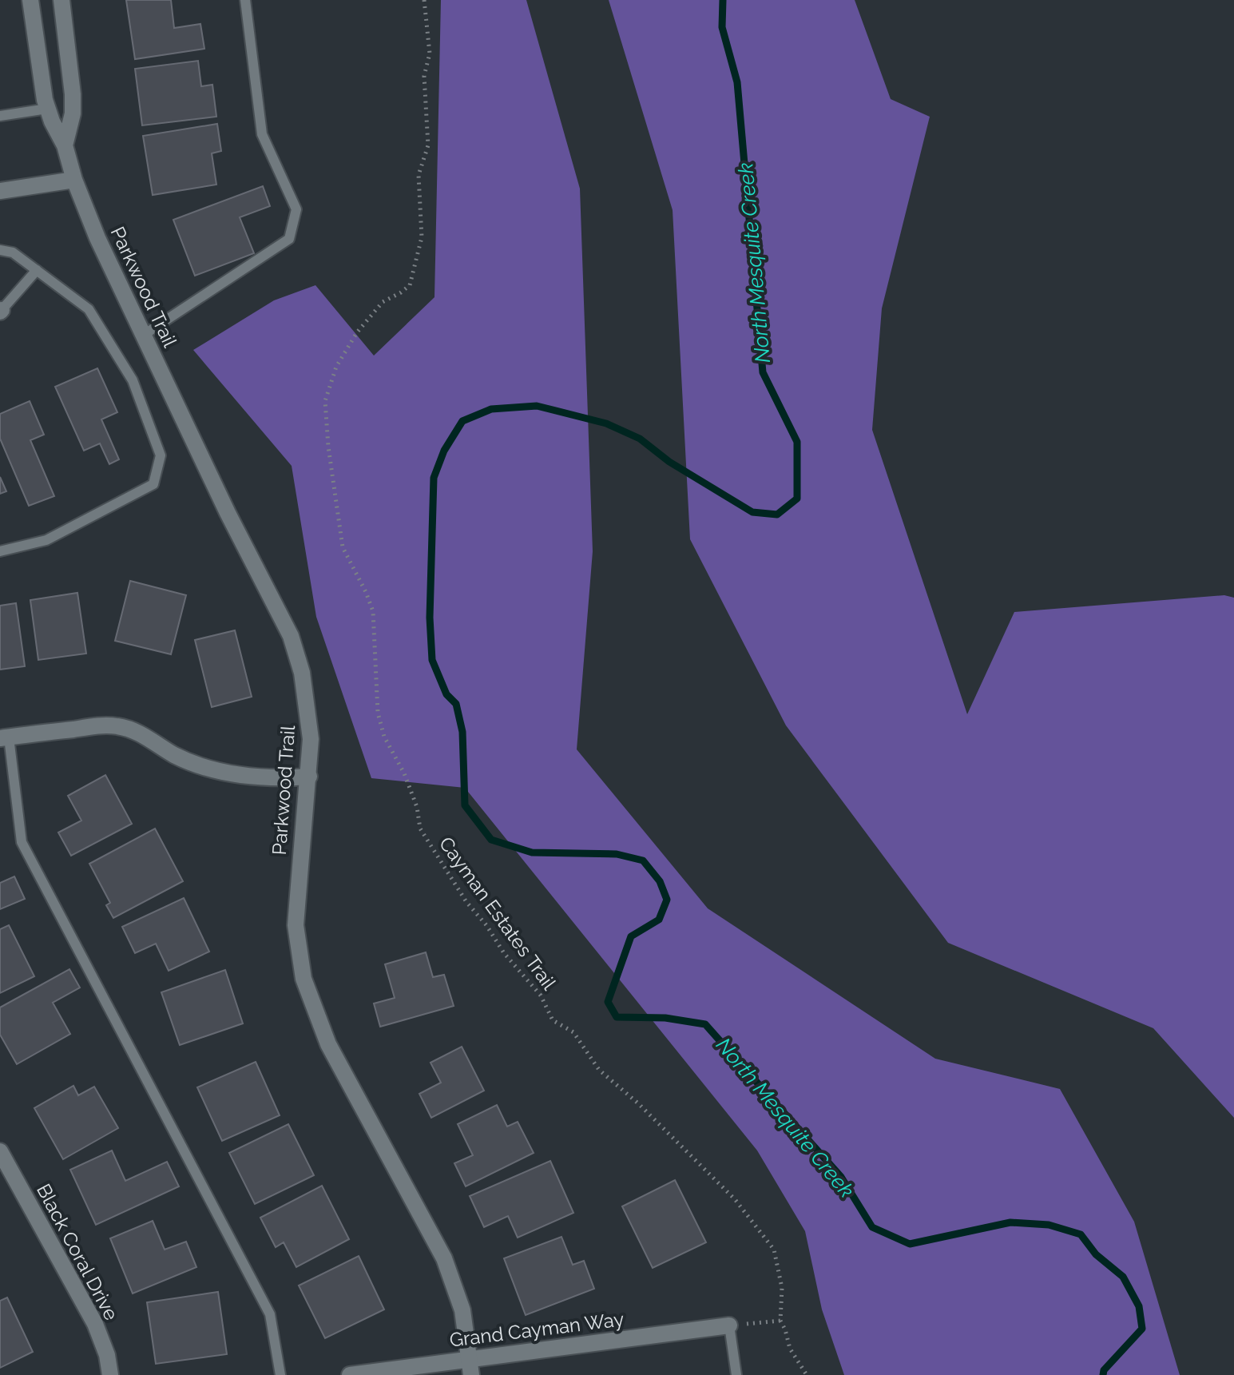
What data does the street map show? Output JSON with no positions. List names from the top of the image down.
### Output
{
  "streets": {
    "street": ["Parkwood Trail", "Black Coral Drive", "Grand Cayman Way"],
    "path": ["Cayman Estates Trail"]
  },
  "crossings": [
    ["Parkwood Trail", "Grand Cayman Way"]
  ],
  "water": ["North Mesquite Creek"]
}
